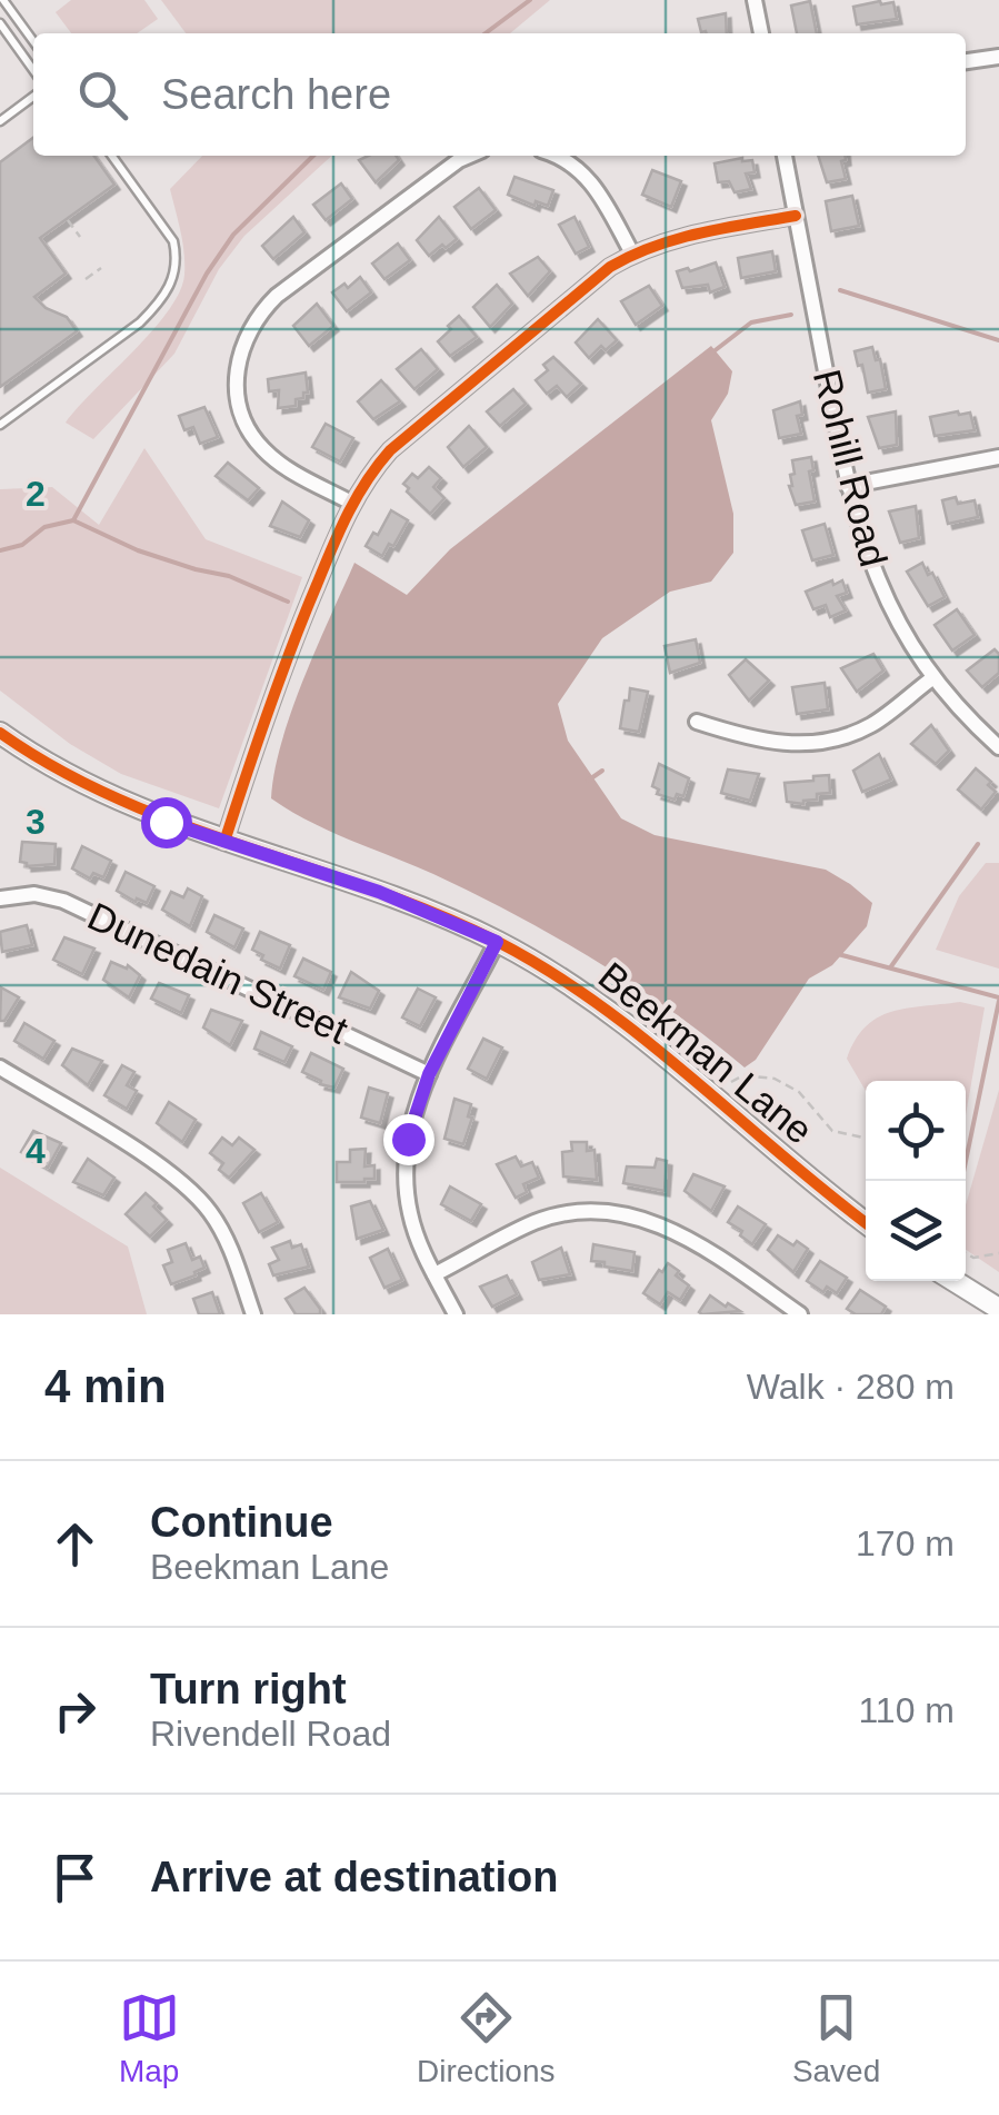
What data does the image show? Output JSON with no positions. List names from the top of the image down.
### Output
{
  "streets": {
    "street": ["Rohill Road", "Dunedain Street", "Beekman Lane"]
  },
  "page": {
    "search": "Search here",
    "heading": ["4 min", "Walk · 280 m"],
    "list": [
      ["Continue", "Beekman Lane", "170 m"],
      ["Turn right", "Rivendell Road", "110 m"],
      "Arrive at destination"
    ],
    "nav": ["Map", "Directions", "Saved"]
  },
  "grid": {
    "rows": ["2", "3", "4"]
  }
}
